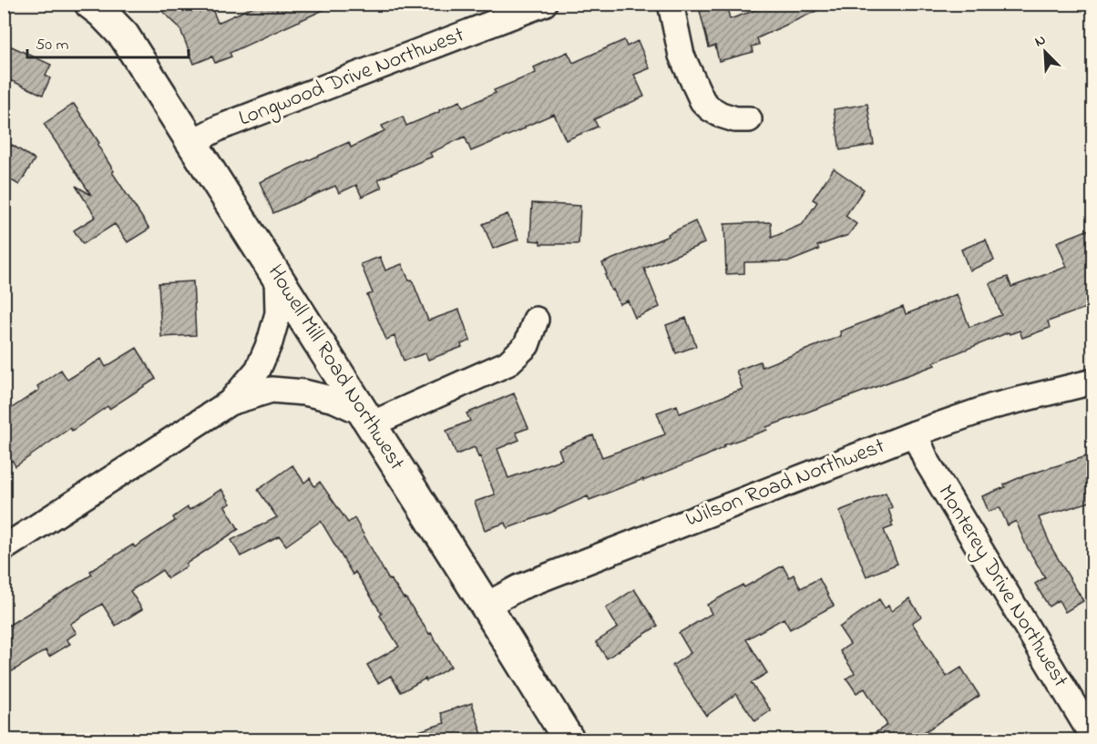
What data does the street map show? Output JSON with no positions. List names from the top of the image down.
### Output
{
  "streets": {
    "main road": ["Howell Mill Road Northwest"],
    "street": ["Longwood Drive Northwest", "Wilson Road Northwest", "Monterey Drive Northwest"]
  },
  "crossings": [
    ["Longwood Drive Northwest", "Howell Mill Road Northwest"],
    ["Howell Mill Road Northwest", "Wilson Road Northwest"],
    ["Wilson Road Northwest", "Monterey Drive Northwest"]
  ],
  "scale_bar": "50 m",
  "north": "top left"
}
